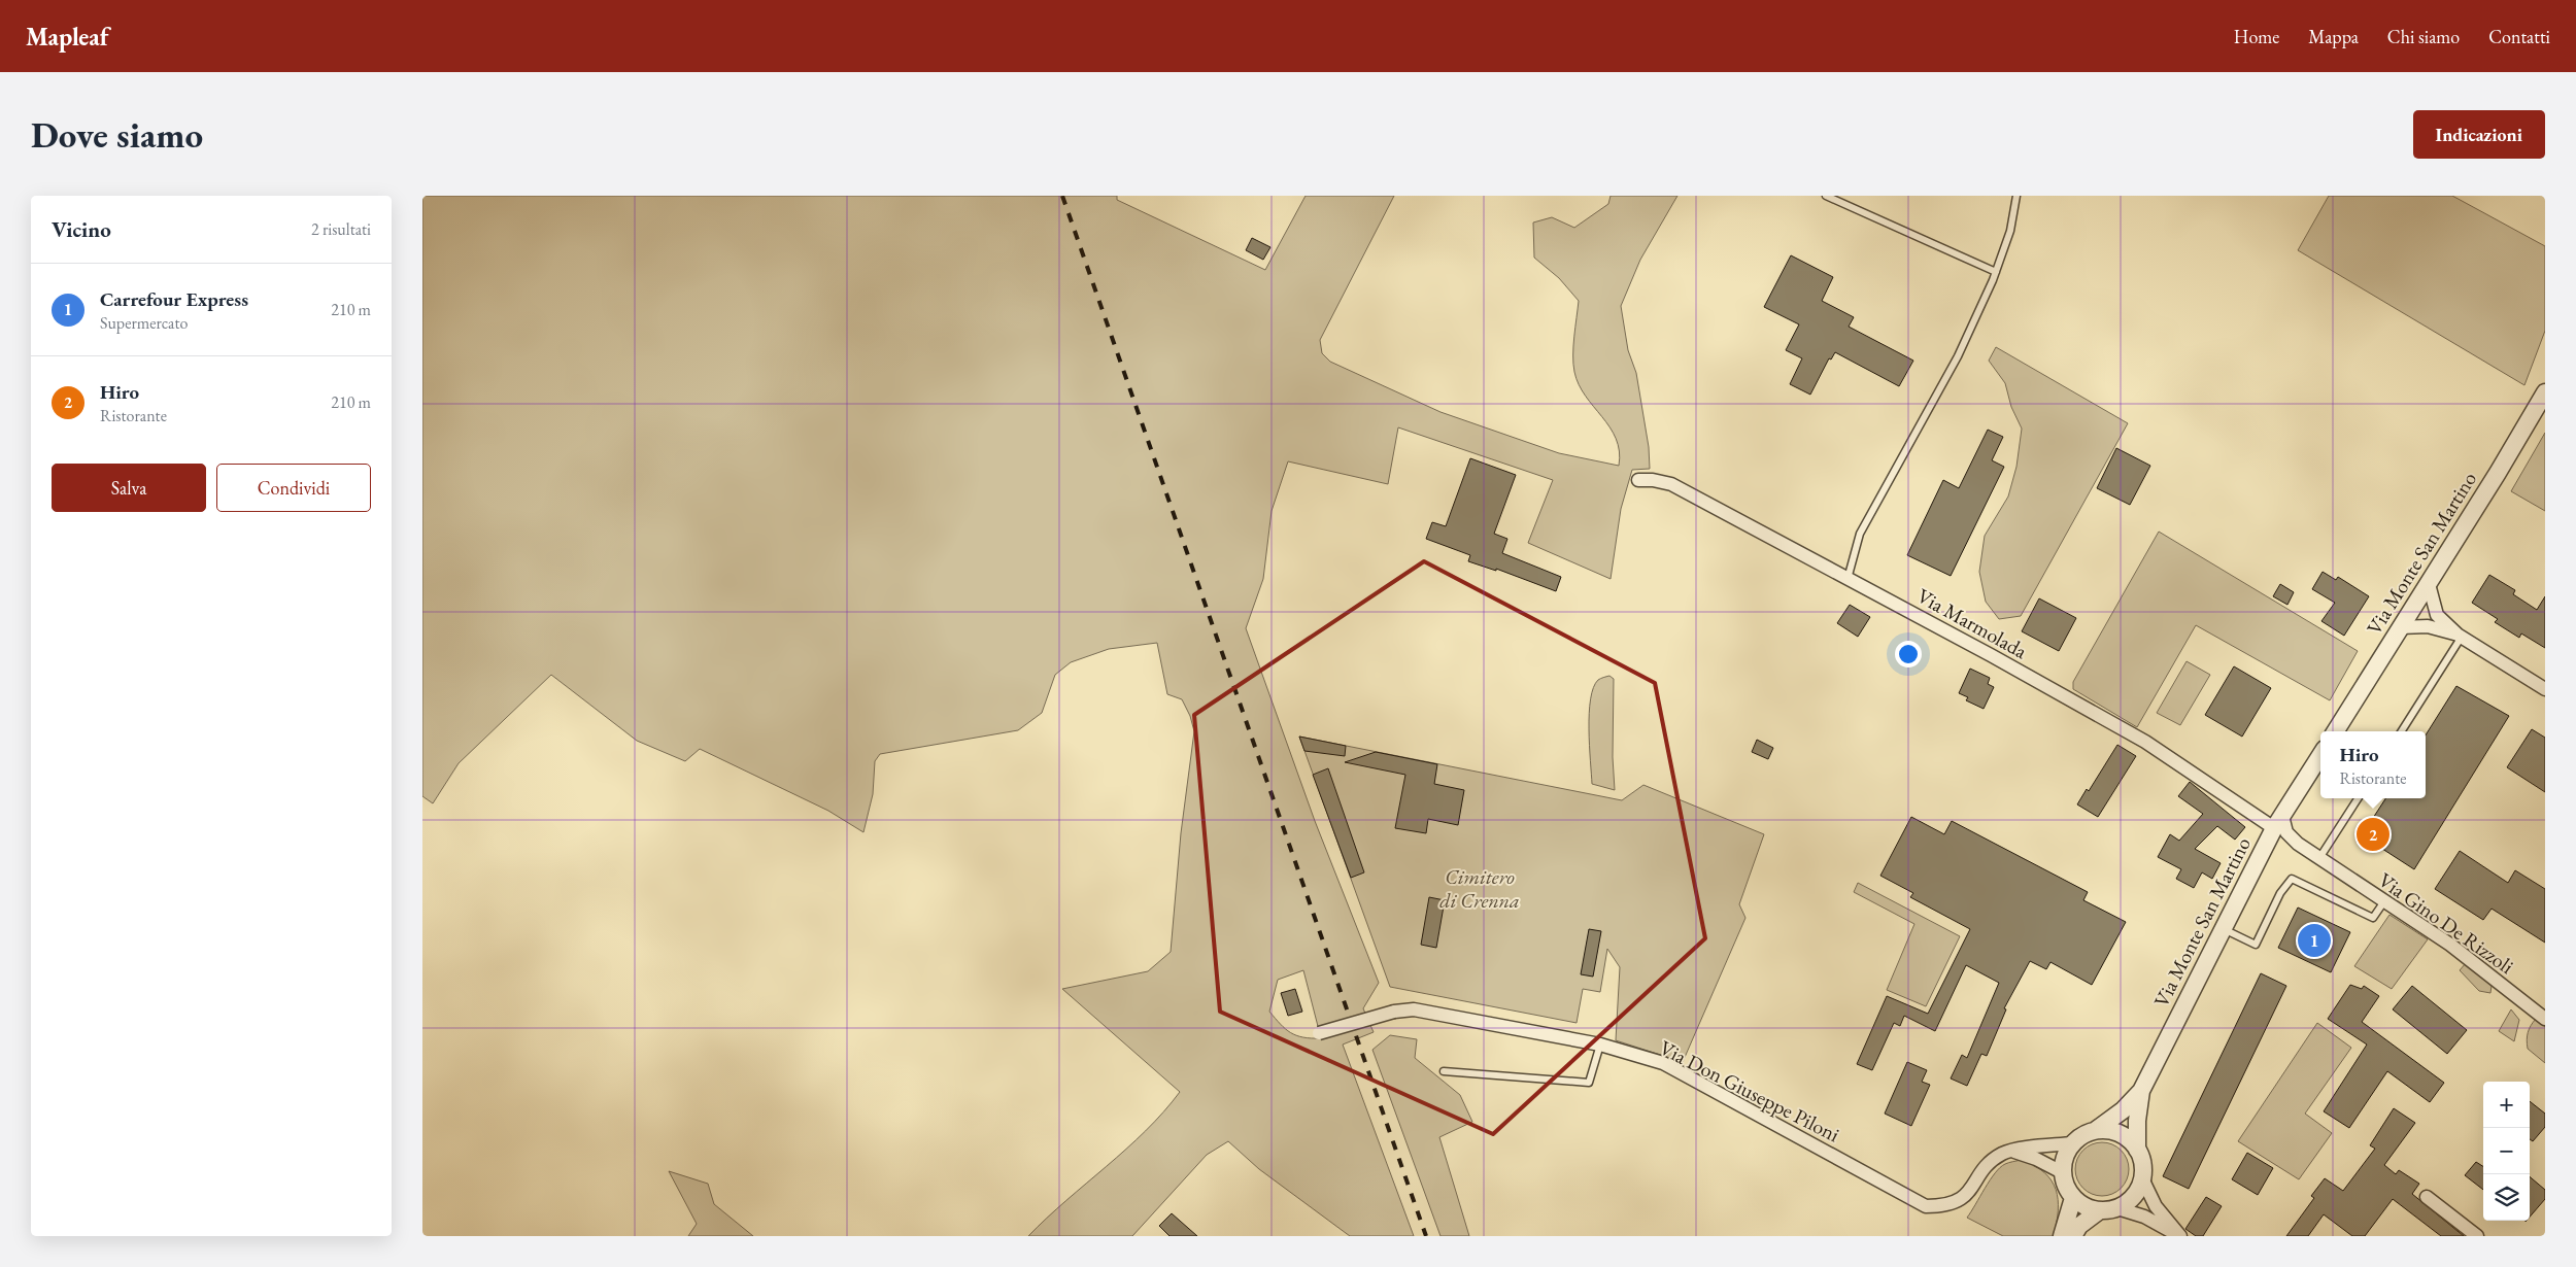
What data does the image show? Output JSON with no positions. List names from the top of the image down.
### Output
{
  "streets": {
    "street": [
      "Via Monte San Martino",
      "Via Marmolada",
      "Via Gino De Rizzoli",
      "Via Don Giuseppe Piloni"
    ]
  },
  "crossings": [
    ["Via Monte San Martino", "Via Marmolada"],
    ["Via Monte San Martino", "Via Gino De Rizzoli"],
    ["Via Monte San Martino", "Via Don Giuseppe Piloni"],
    ["Via Marmolada", "Via Gino De Rizzoli"]
  ],
  "parks": ["Cimitero di Crenna"],
  "page": {
    "header": "Mapleaf",
    "nav": [
      "Home",
      "Mappa",
      "Chi siamo",
      "Contatti"
    ],
    "buttons": [
      "Indicazioni",
      ["Salva", "Condividi"]
    ],
    "title": "Dove siamo",
    "heading": ["Vicino", "2 risultati"],
    "list": [
      {
        "mark": "1",
        "name": "Carrefour Express",
        "note": "Supermercato",
        "value": "210 m"
      },
      {
        "mark": "2",
        "name": "Hiro",
        "note": "Ristorante",
        "value": "210 m"
      }
    ],
    "popup": ["Hiro", "Ristorante"],
    "pins": ["2", "1"],
    "map_buttons": ["+", "−"]
  }
}
